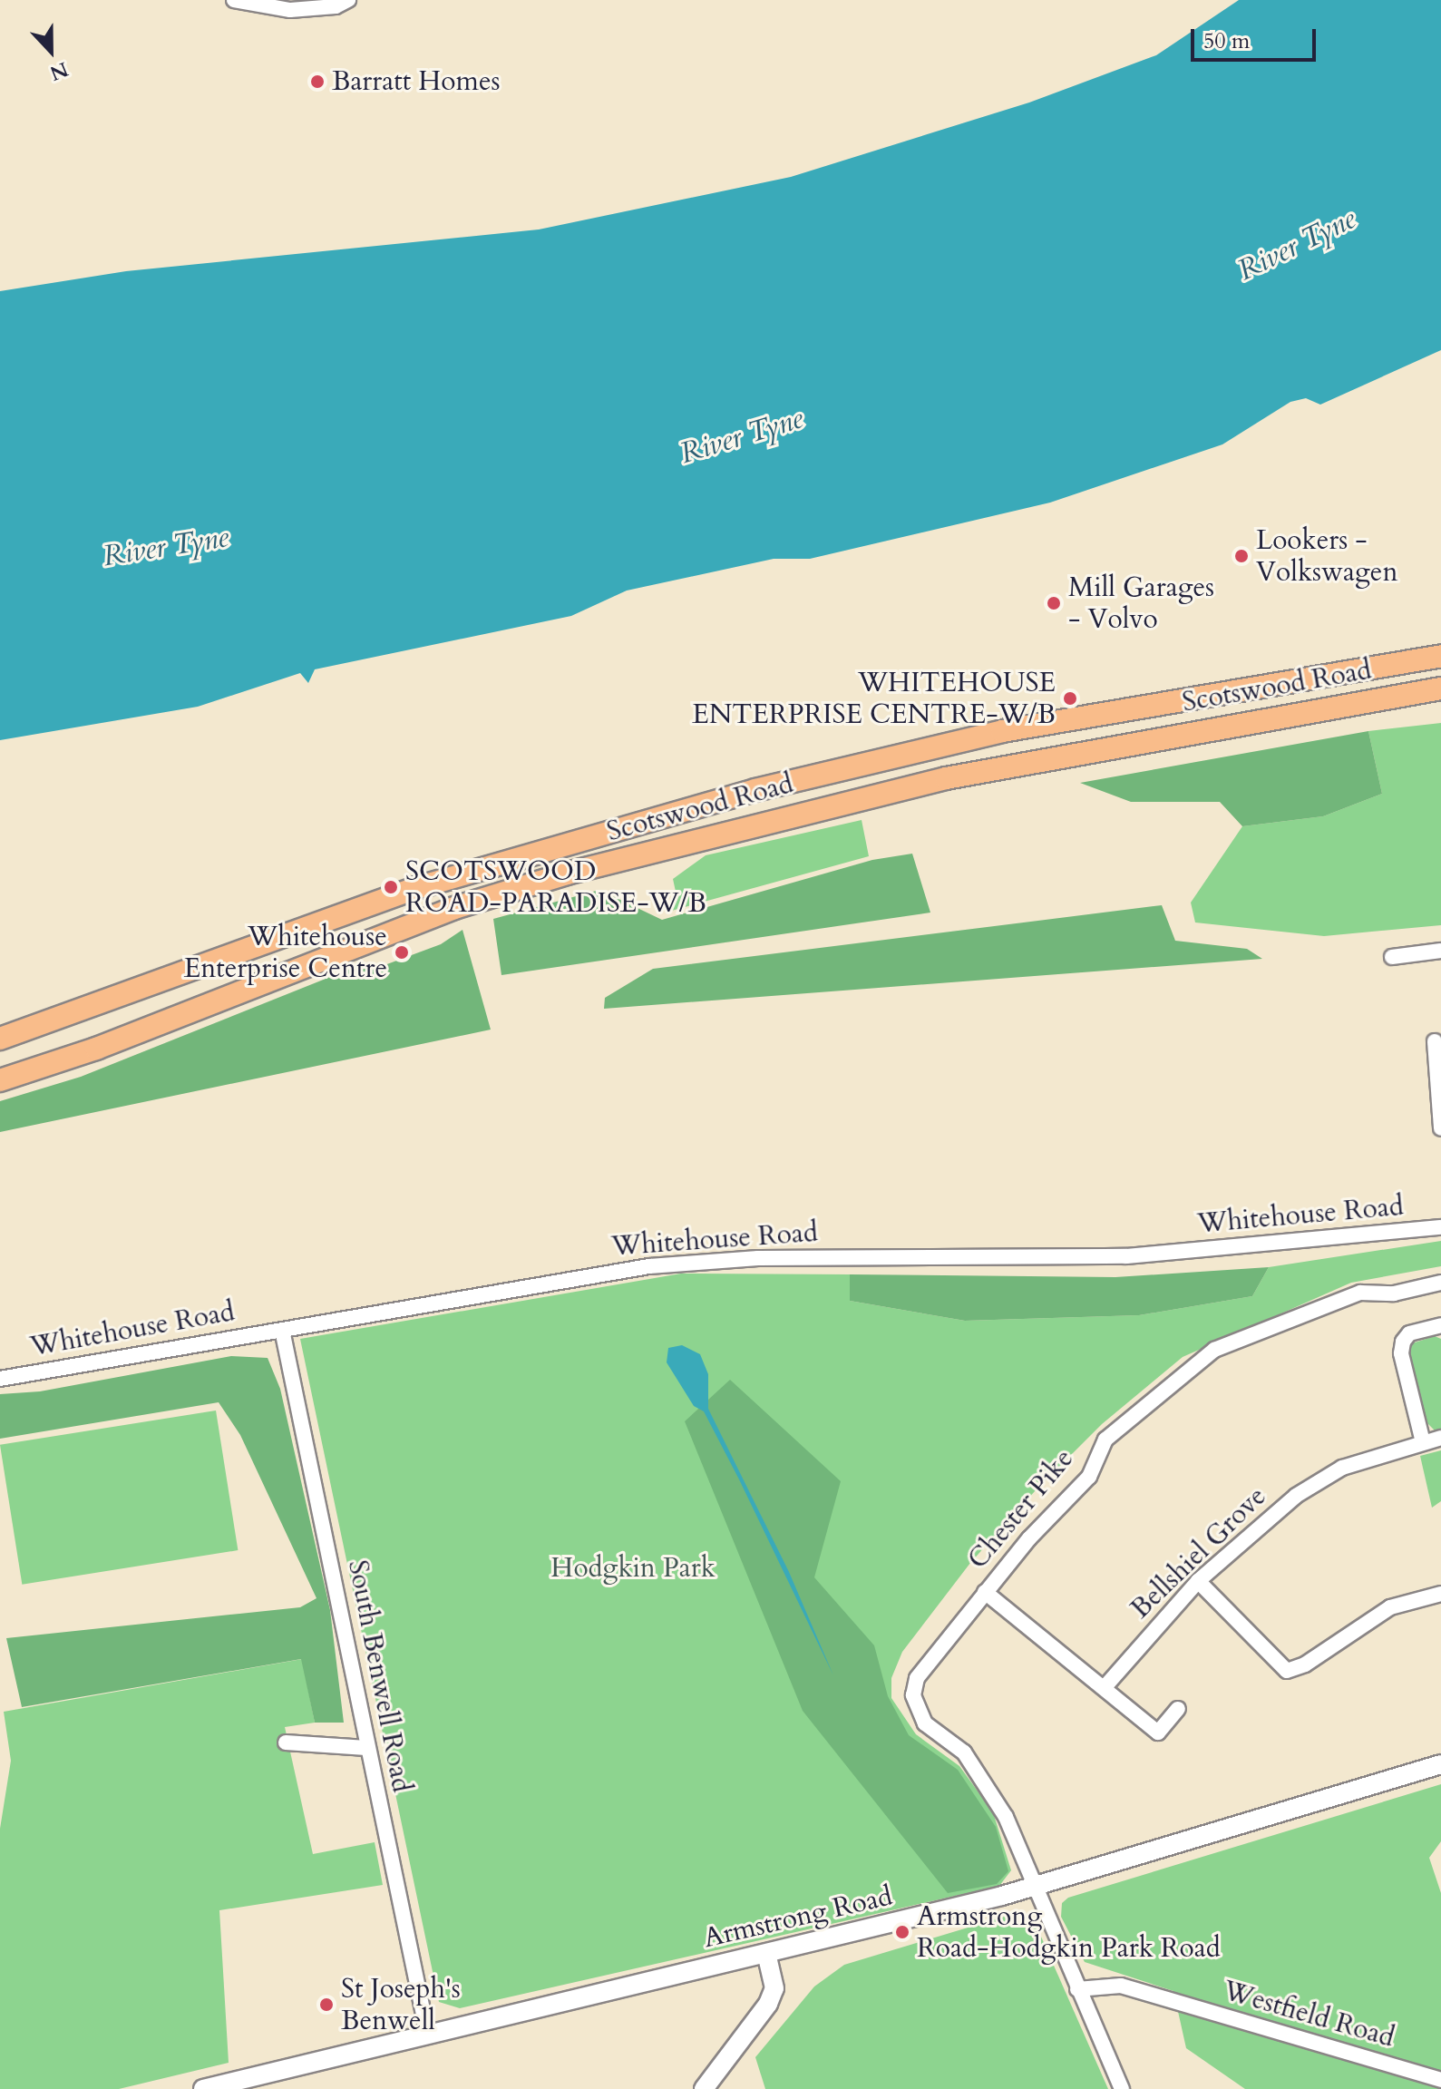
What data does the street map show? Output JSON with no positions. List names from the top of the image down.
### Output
{
  "streets": {
    "main road": ["Scotswood Road"],
    "street": [
      "Whitehouse Road",
      "Chester Pike",
      "Bellshiel Grove",
      "South Benwell Road",
      "Armstrong Road",
      "Westfield Road"
    ]
  },
  "crossings": [
    ["Whitehouse Road", "South Benwell Road"],
    ["Chester Pike", "Armstrong Road"],
    ["Chester Pike", "Westfield Road"],
    ["South Benwell Road", "Armstrong Road"]
  ],
  "water": ["River Tyne"],
  "parks": ["Hodgkin Park"],
  "places": [
    "Barratt Homes",
    "Lookers - Volkswagen",
    "Mill Garages - Volvo",
    "WHITEHOUSE ENTERPRISE CENTRE-W/B",
    "SCOTSWOOD ROAD-PARADISE-W/B",
    "Whitehouse Enterprise Centre",
    "Armstrong Road-Hodgkin Park Road",
    "St Joseph's Benwell"
  ],
  "scale_bar": "50 m",
  "north": "bottom"
}
